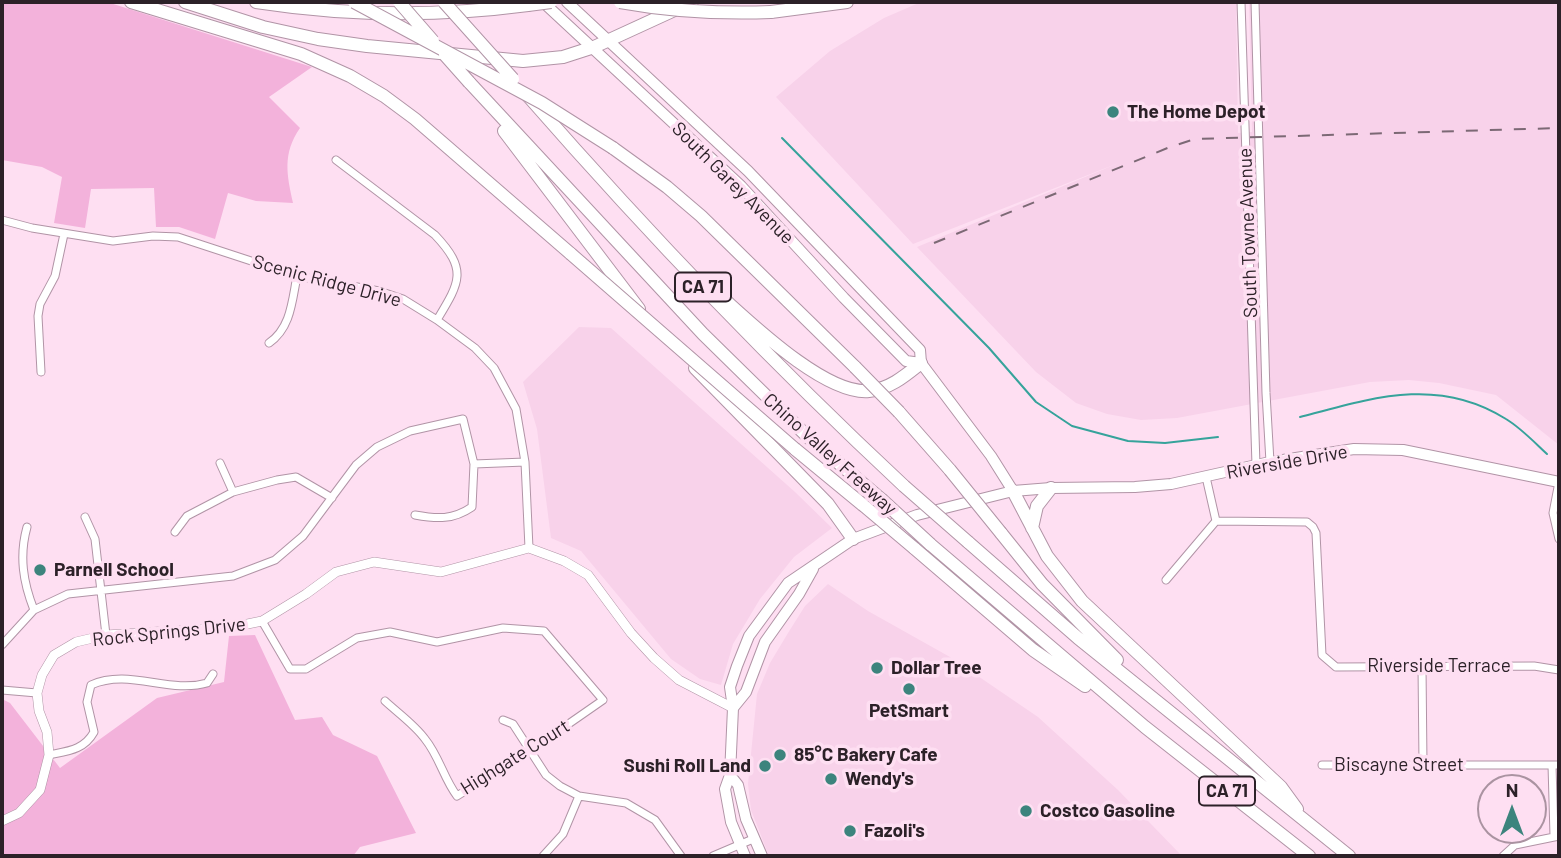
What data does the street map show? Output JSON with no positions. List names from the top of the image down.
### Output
{
  "streets": {
    "highway": ["CA 71", "Chino Valley Freeway"],
    "main road": ["South Garey Avenue", "Riverside Drive"],
    "street": [
      "South Towne Avenue",
      "Scenic Ridge Drive",
      "Rock Springs Drive",
      "Riverside Terrace",
      "Highgate Court",
      "Biscayne Street"
    ]
  },
  "crossings": [
    ["South Garey Avenue", "Riverside Drive"],
    ["South Towne Avenue", "Riverside Drive"],
    ["Scenic Ridge Drive", "Rock Springs Drive"],
    ["Rock Springs Drive", "Highgate Court"]
  ],
  "places": [
    "The Home Depot",
    "Parnell School",
    "Dollar Tree",
    "PetSmart",
    "85°C Bakery Cafe",
    "Sushi Roll Land",
    "Wendy's",
    "Costco Gasoline",
    "Fazoli's"
  ],
  "north": "top"
}
